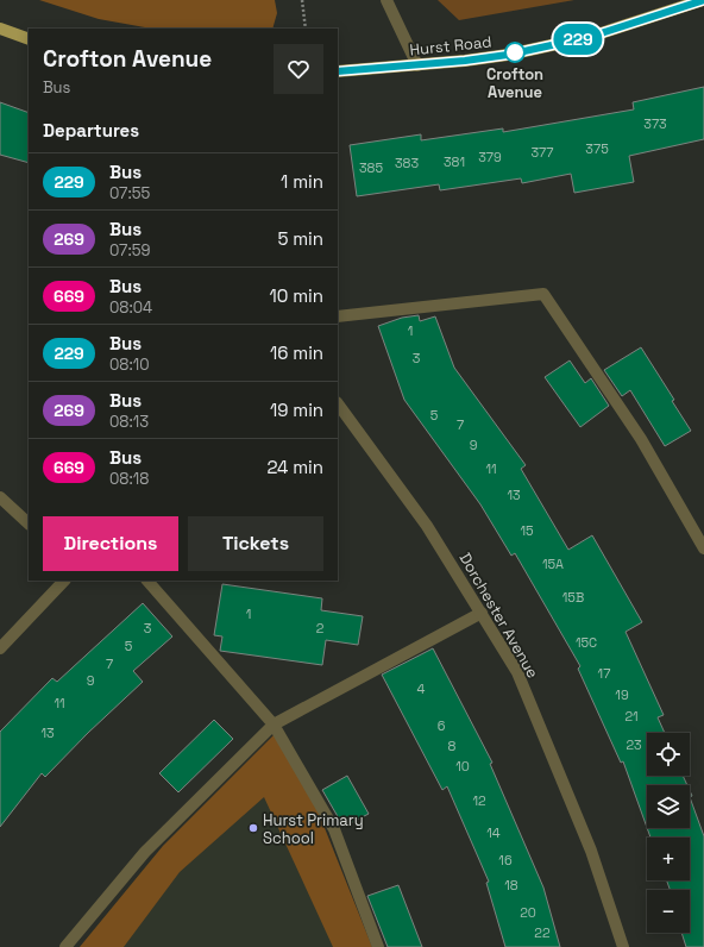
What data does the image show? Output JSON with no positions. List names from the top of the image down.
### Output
{
  "streets": {
    "main road": ["Hurst Road"],
    "street": ["Dorchester Avenue"]
  },
  "places": ["Crofton Avenue", "Hurst Primary School"],
  "lines": ["bus line 229"],
  "house_numbers": [
    "373",
    "375",
    "377",
    "379",
    "381",
    "383",
    "385",
    "1",
    "3",
    "5",
    "7",
    "9",
    "11",
    "13",
    "15",
    "15A",
    "15B",
    "1",
    "3",
    "2",
    "15C",
    "5",
    "7",
    "17",
    "9",
    "4",
    "19",
    "11",
    "21",
    "6",
    "13",
    "23",
    "8",
    "10",
    "12",
    "14",
    "16",
    "18",
    "20",
    "22"
  ],
  "page": {
    "on_map": "229",
    "heading": [
      ["Crofton Avenue", "Bus"],
      "Departures"
    ],
    "list": [
      {
        "mark": "229",
        "name": "Bus",
        "note": "07:55",
        "value": "1 min"
      },
      {
        "mark": "269",
        "name": "Bus",
        "note": "07:59",
        "value": "5 min"
      },
      {
        "mark": "669",
        "name": "Bus",
        "note": "08:04",
        "value": "10 min"
      },
      {
        "mark": "229",
        "name": "Bus",
        "note": "08:10",
        "value": "16 min"
      },
      {
        "mark": "269",
        "name": "Bus",
        "note": "08:13",
        "value": "19 min"
      },
      {
        "mark": "669",
        "name": "Bus",
        "note": "08:18",
        "value": "24 min"
      }
    ],
    "buttons": ["Directions", "Tickets"],
    "map_buttons": ["+", "−"]
  }
}
